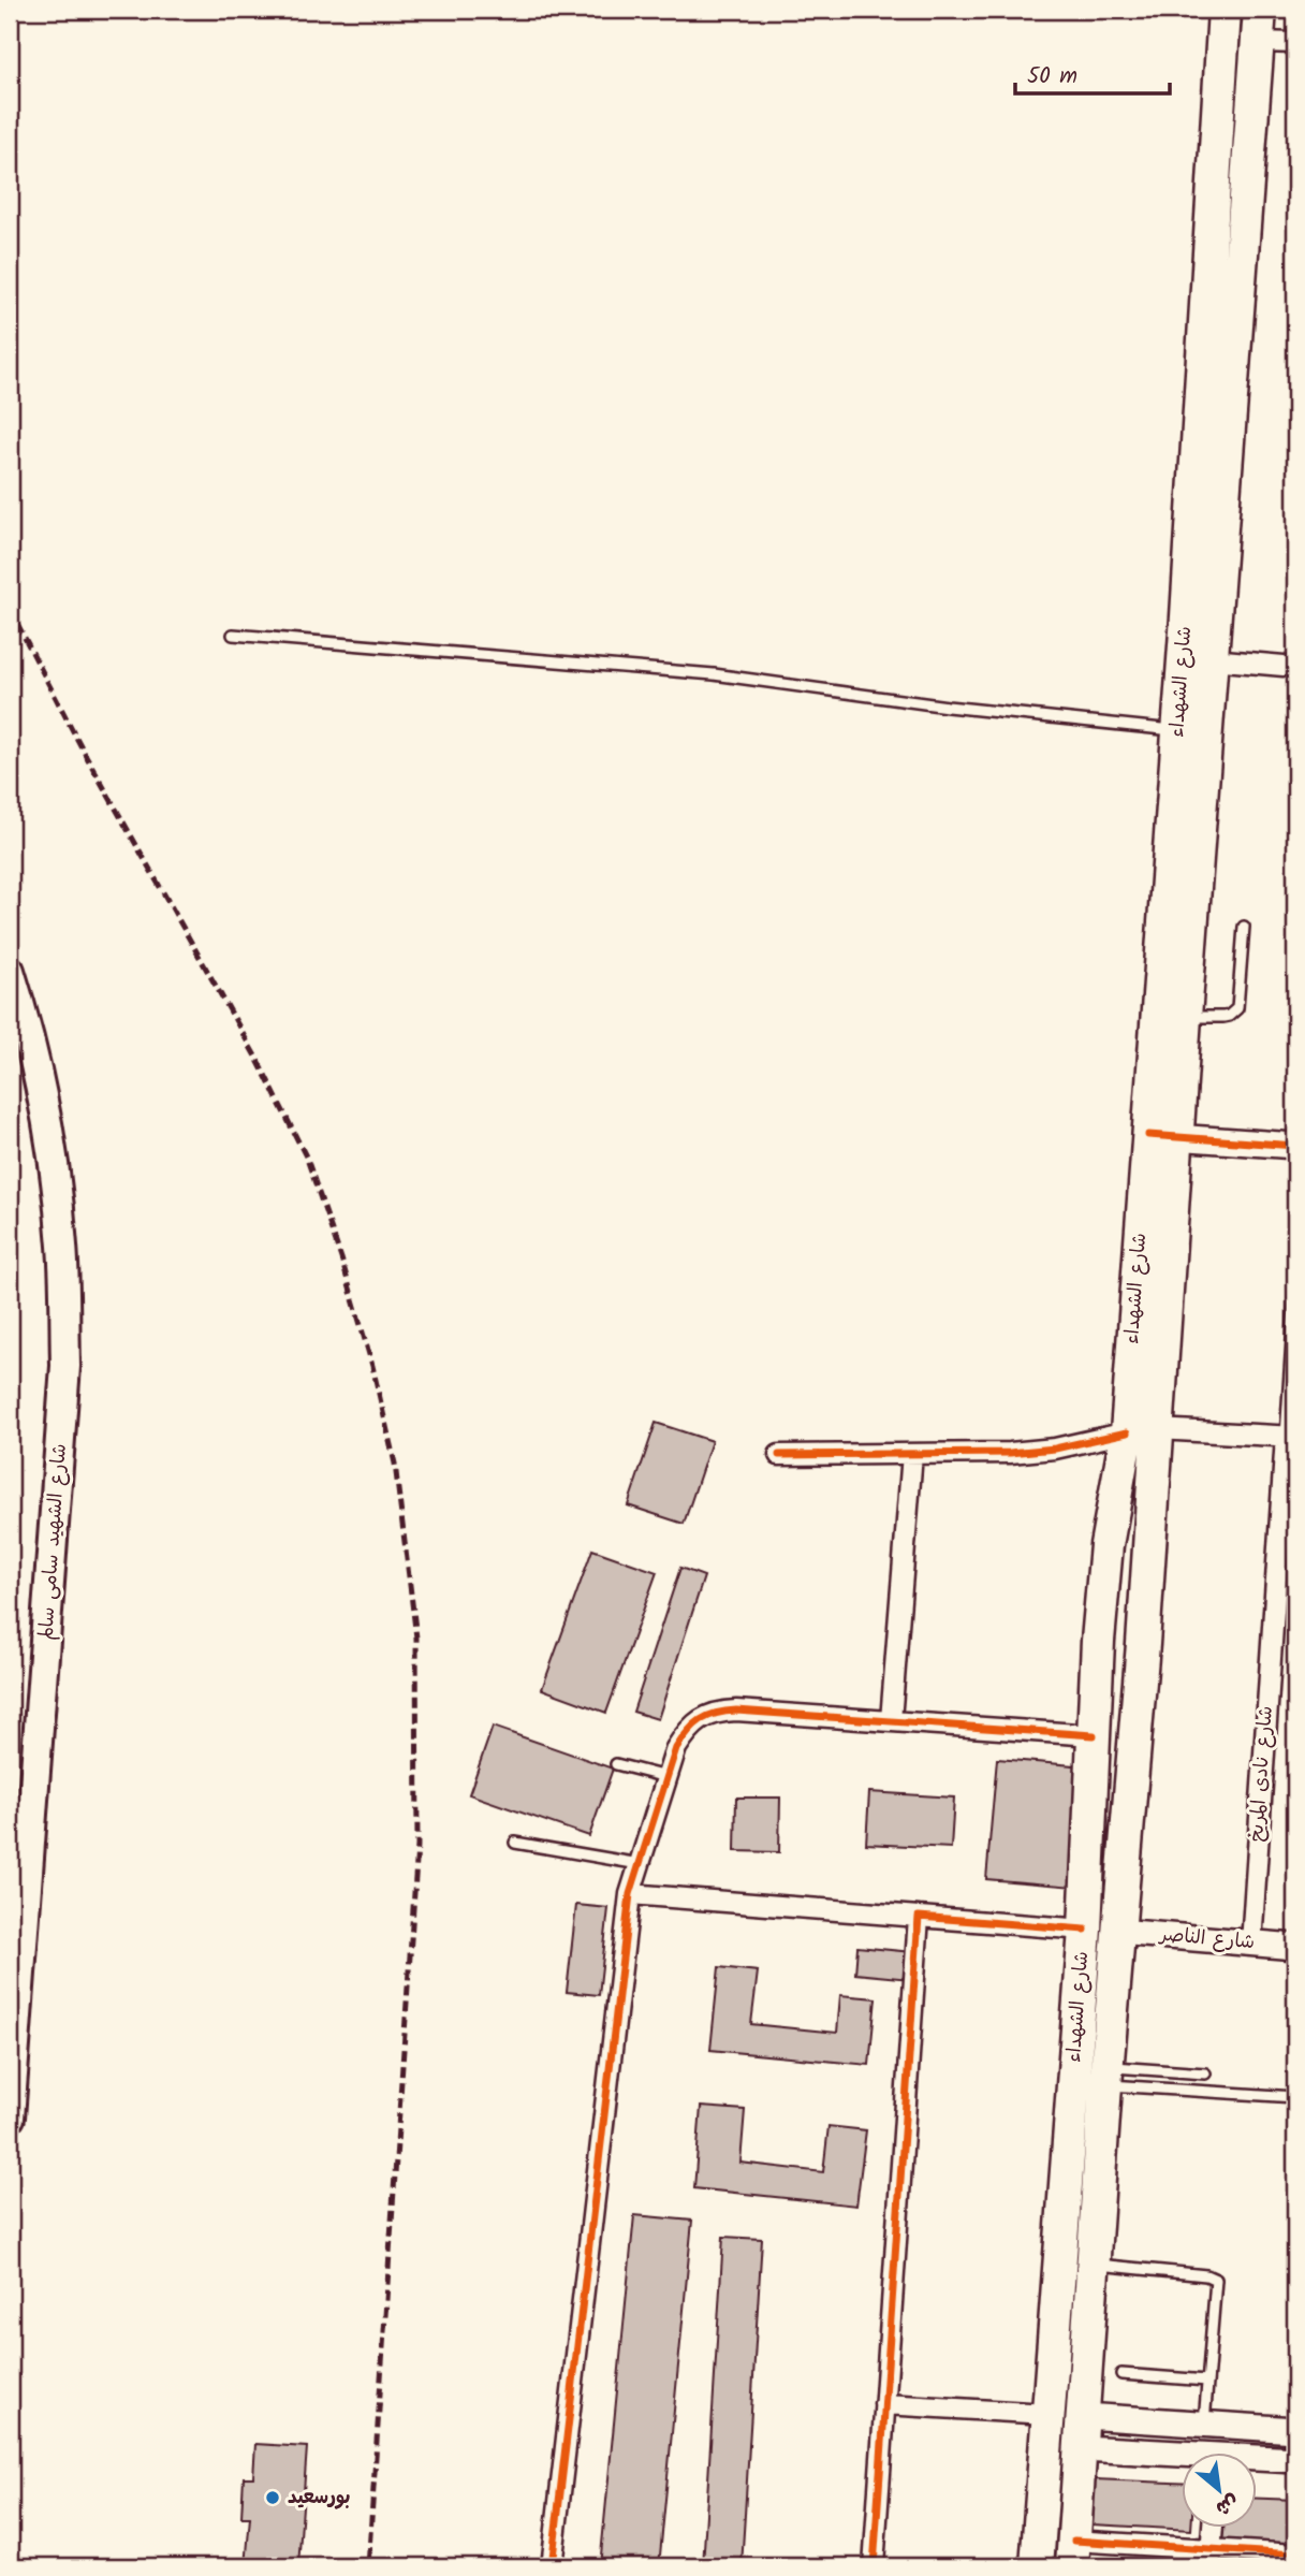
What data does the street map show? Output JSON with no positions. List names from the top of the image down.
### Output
{
  "streets": {
    "highway": ["شارع الشهداء"],
    "main road": ["شارع الشهيد سامى سالم"],
    "street": ["شارع نادى المريخ", "شارع الناصر"]
  },
  "crossings": [
    ["شارع الشهداء", "شارع الناصر"],
    ["شارع نادى المريخ", "شارع الناصر"]
  ],
  "places": ["بورسعيد"],
  "scale_bar": "50 m",
  "north": "bottom right"
}
